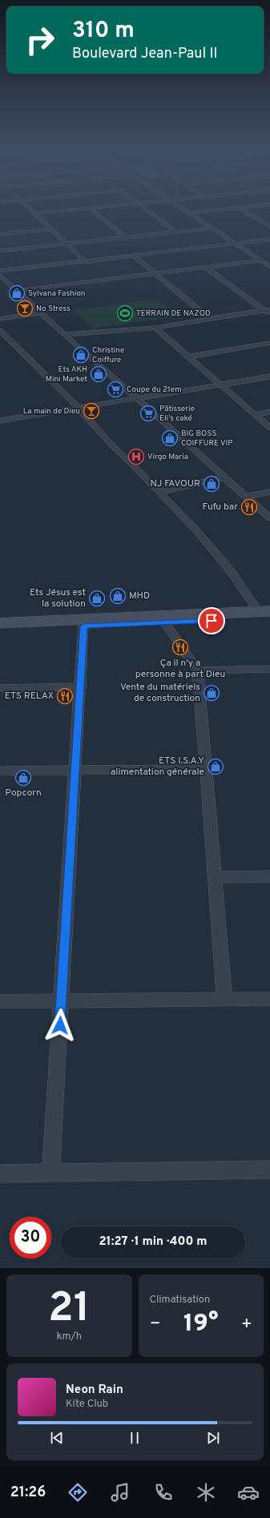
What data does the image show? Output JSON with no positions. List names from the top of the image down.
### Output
{
  "places": {
    "shop": [
      "Sylvana Fashion",
      "Christine Coiffure",
      "Ets AKH Mini Market",
      "BIG BOSS COIFFURE VIP",
      "NJ FAVOUR",
      "MHD",
      "Ets Jésus est la solution",
      "Vente du matériels de construction",
      "ETS I.S.A.Y alimentation générale",
      "Popcorn"
    ],
    "bar": ["No Stress", "La main de Dieu"],
    "sports": ["TERRAIN DE NAZOD"],
    "supermarket": ["Coupe du 21em", "Pâtisserie Eli's caké"],
    "hospital": ["Virgo Maria"],
    "restaurant": ["Fufu bar", "Ça il n'y a personne à part Dieu", "ETS RELAX"]
  },
  "page": {
    "turn": ["310 m", "Boulevard Jean-Paul II"],
    "limit": "30",
    "trip": "21:27 · 1 min · 400 m",
    "tile": [
      ["21", "km/h"],
      "Climatisation"
    ],
    "heat": ["−", "19°", "+"],
    "song": ["Neon Rain", "Kite Club"],
    "tabs": "21:26"
  }
}
